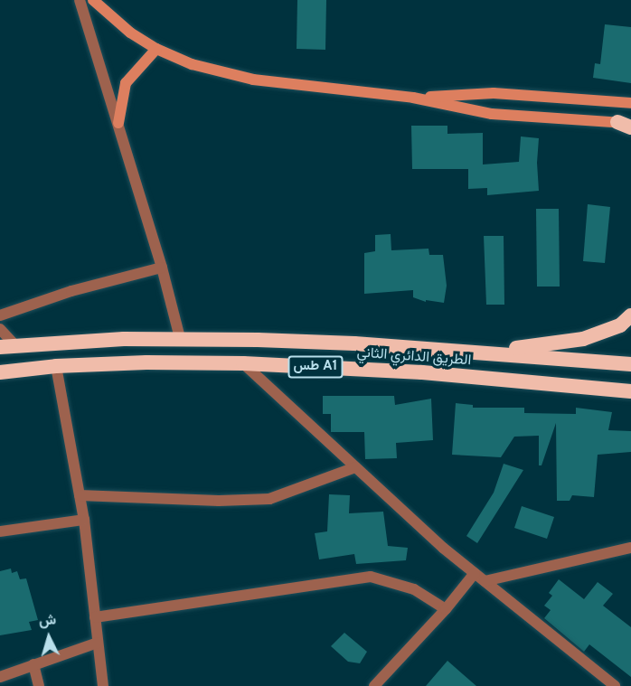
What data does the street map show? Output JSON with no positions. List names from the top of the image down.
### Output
{
  "streets": {
    "highway": ["الطريق الدائري الثاني", "طس A1"]
  },
  "north": "top"
}
